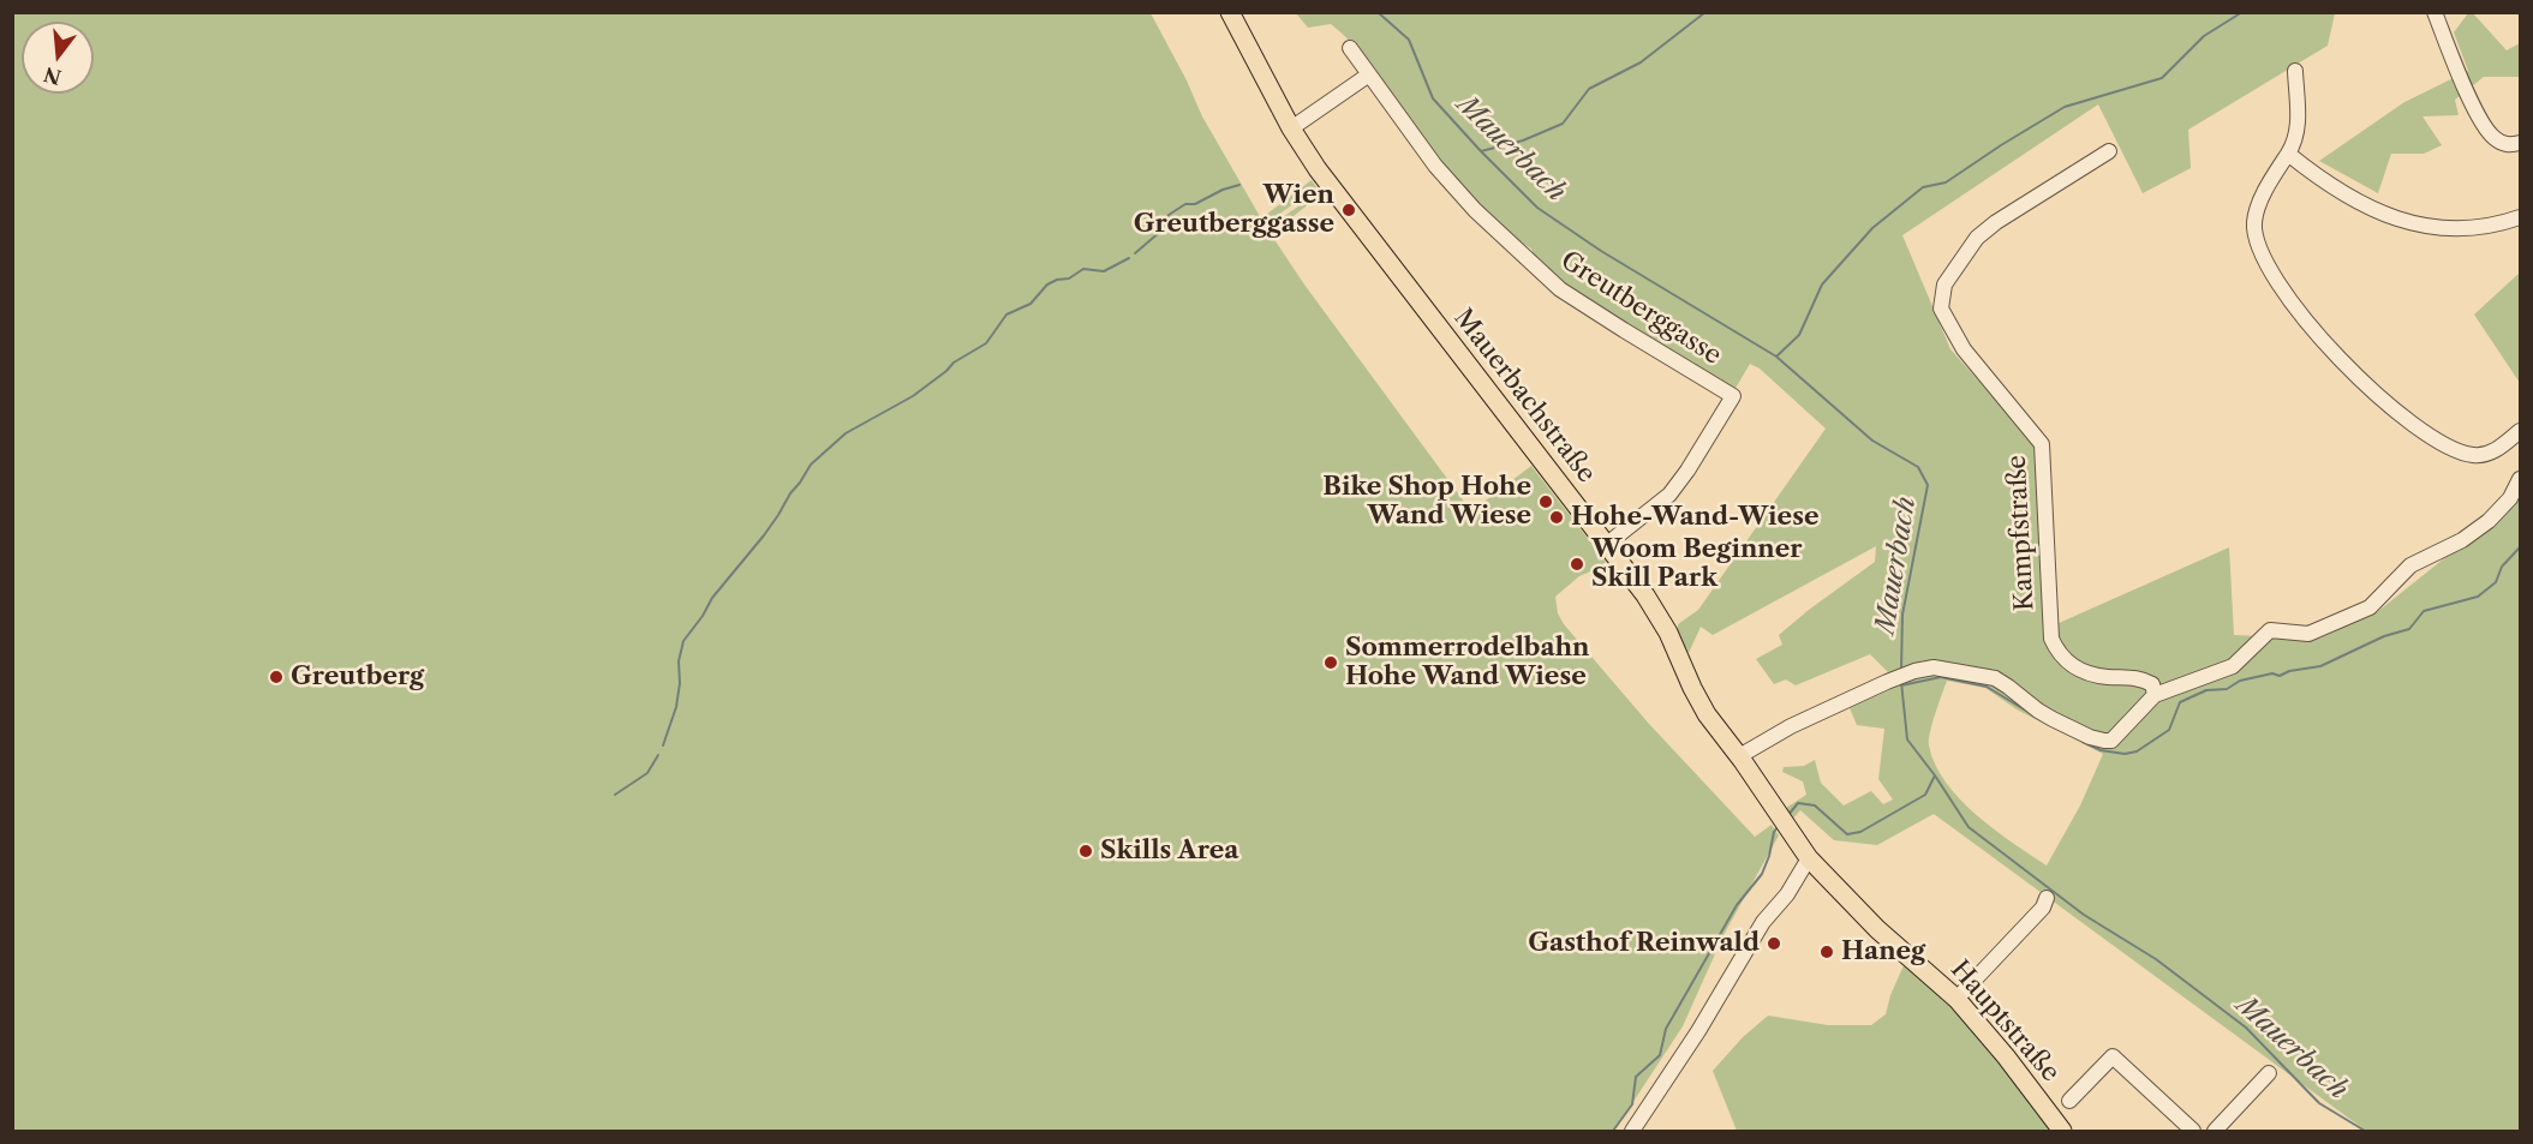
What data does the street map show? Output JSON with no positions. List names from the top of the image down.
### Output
{
  "streets": {
    "main road": ["Mauerbachstraße", "Hauptstraße"],
    "street": ["Greutberggasse", "Kampfstraße"]
  },
  "crossings": [
    ["Greutberggasse", "Mauerbachstraße"],
    ["Mauerbachstraße", "Hauptstraße"]
  ],
  "water": ["Mauerbach"],
  "places": [
    "Wien Greutberggasse",
    "Bike Shop Hohe Wand Wiese",
    "Hohe-Wand-Wiese",
    "Woom Beginner Skill Park",
    "Sommerrodelbahn Hohe Wand Wiese",
    "Greutberg",
    "Skills Area",
    "Gasthof Reinwald",
    "Haneg"
  ],
  "north": "bottom"
}
